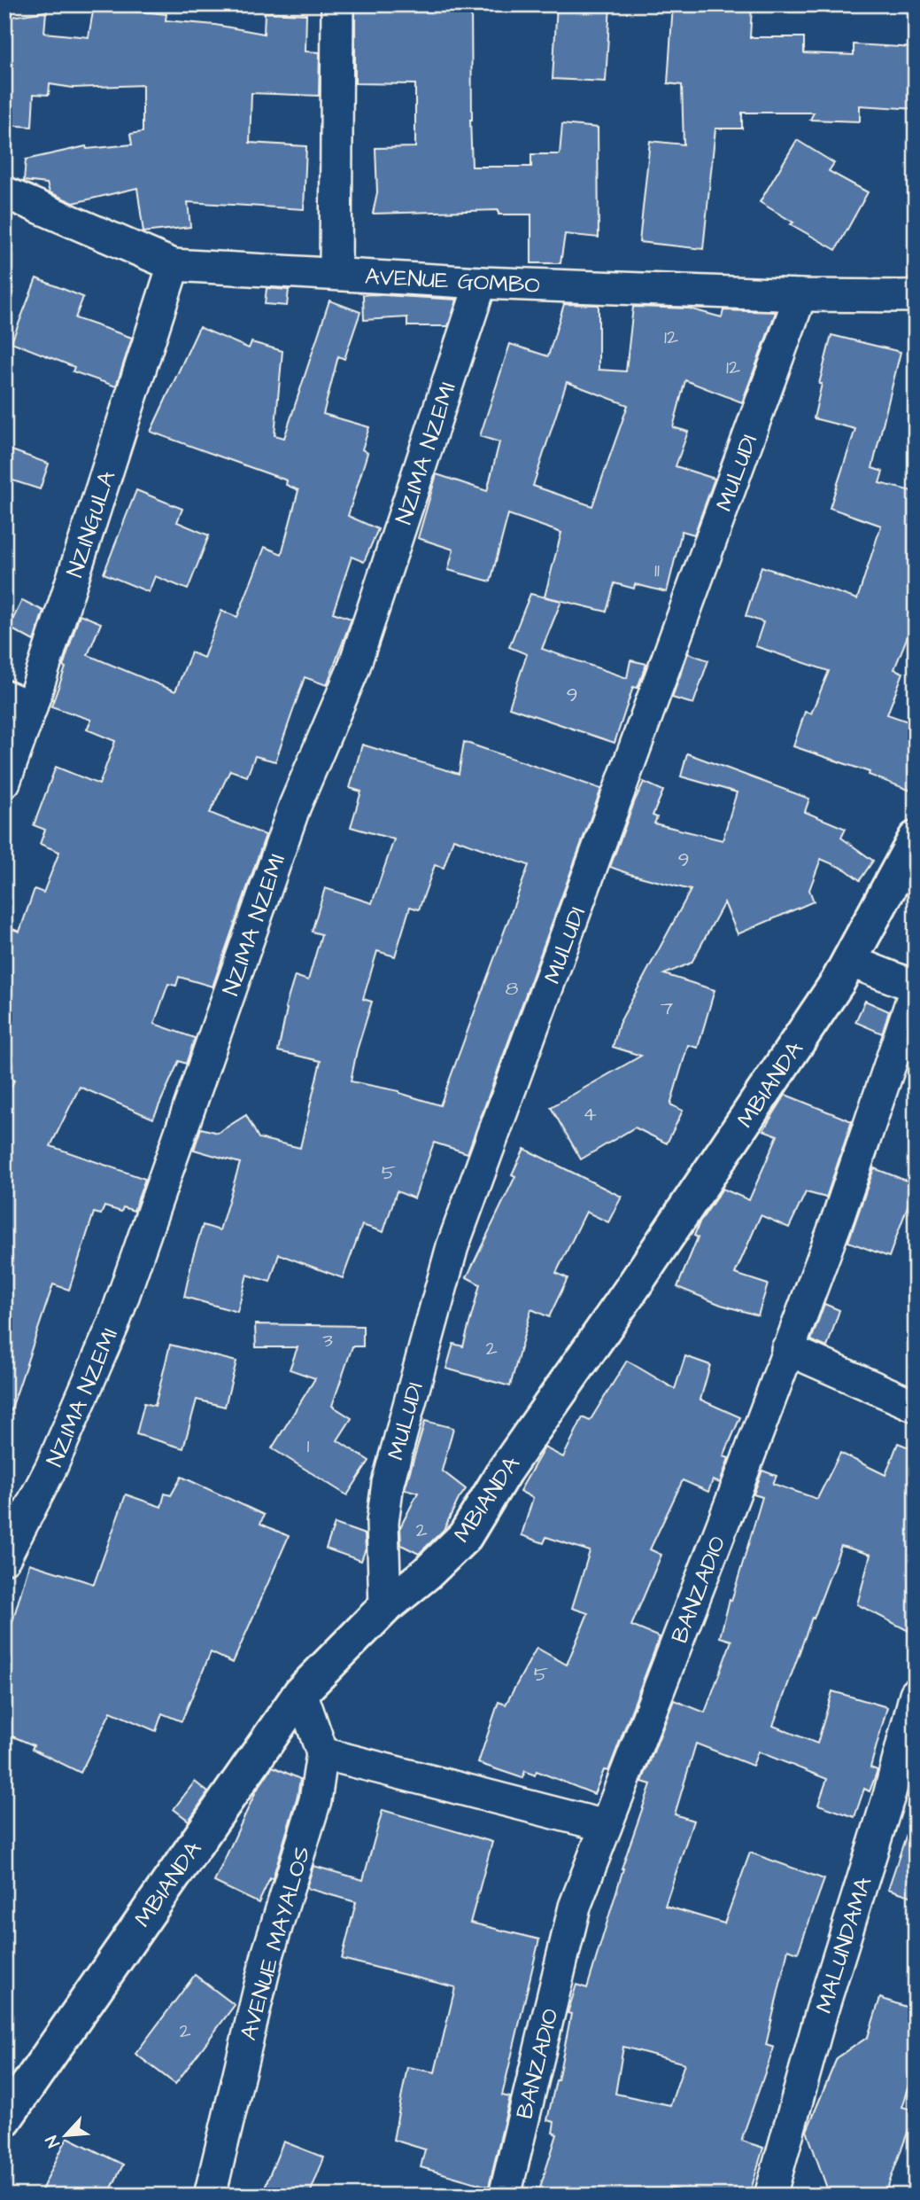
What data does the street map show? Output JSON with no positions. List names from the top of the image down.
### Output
{
  "streets": {
    "street": [
      "AVENUE GOMBO",
      "NZIMA NZEMI",
      "MULUDI",
      "NZINGULA",
      "MBIANDA",
      "BANZADIO",
      "AVENUE MAYALOS",
      "MALUNDAMA"
    ]
  },
  "crossings": [
    ["AVENUE GOMBO", "NZIMA NZEMI"],
    ["AVENUE GOMBO", "MULUDI"],
    ["AVENUE GOMBO", "NZINGULA"],
    ["MULUDI", "MBIANDA"],
    ["MBIANDA", "BANZADIO"],
    ["MBIANDA", "AVENUE MAYALOS"]
  ],
  "house_numbers": [
    "12",
    "12",
    "11",
    "9",
    "9",
    "8",
    "7",
    "4",
    "5",
    "3",
    "2",
    "1",
    "2",
    "5",
    "2"
  ],
  "north": "bottom left"
}
